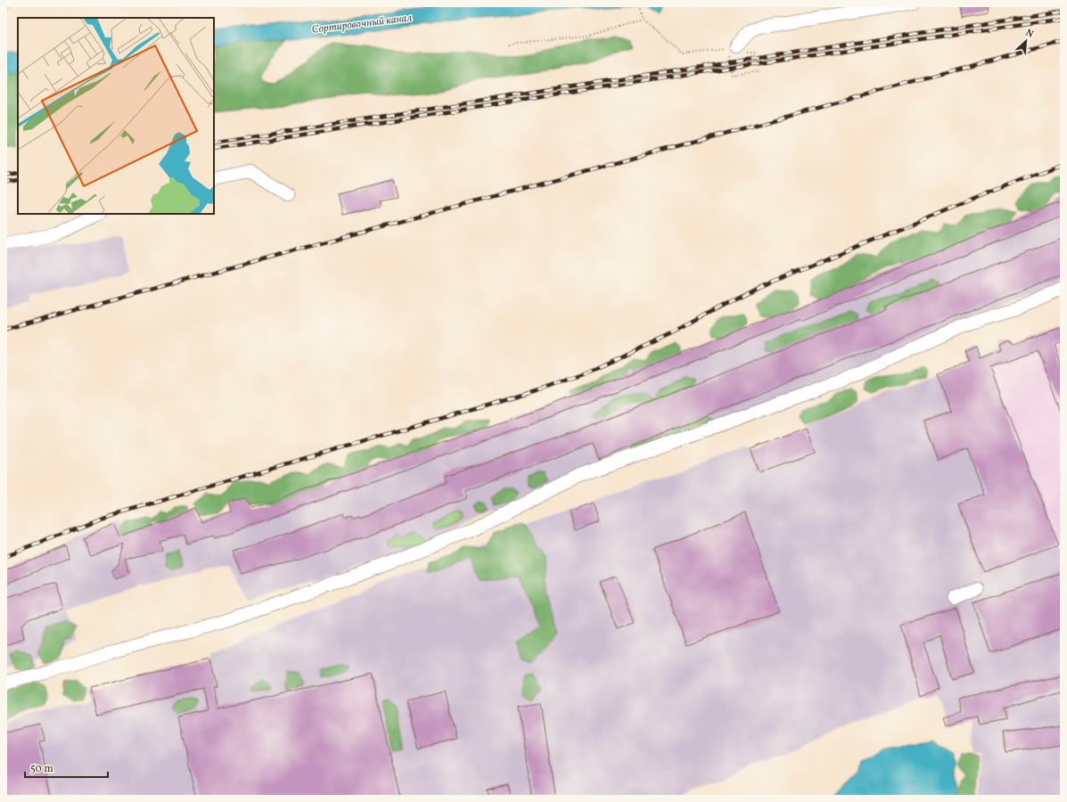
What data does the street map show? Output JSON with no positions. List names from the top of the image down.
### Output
{
  "water": ["Сортировочный канал"],
  "scale_bar": "50 m",
  "north": "top right"
}
